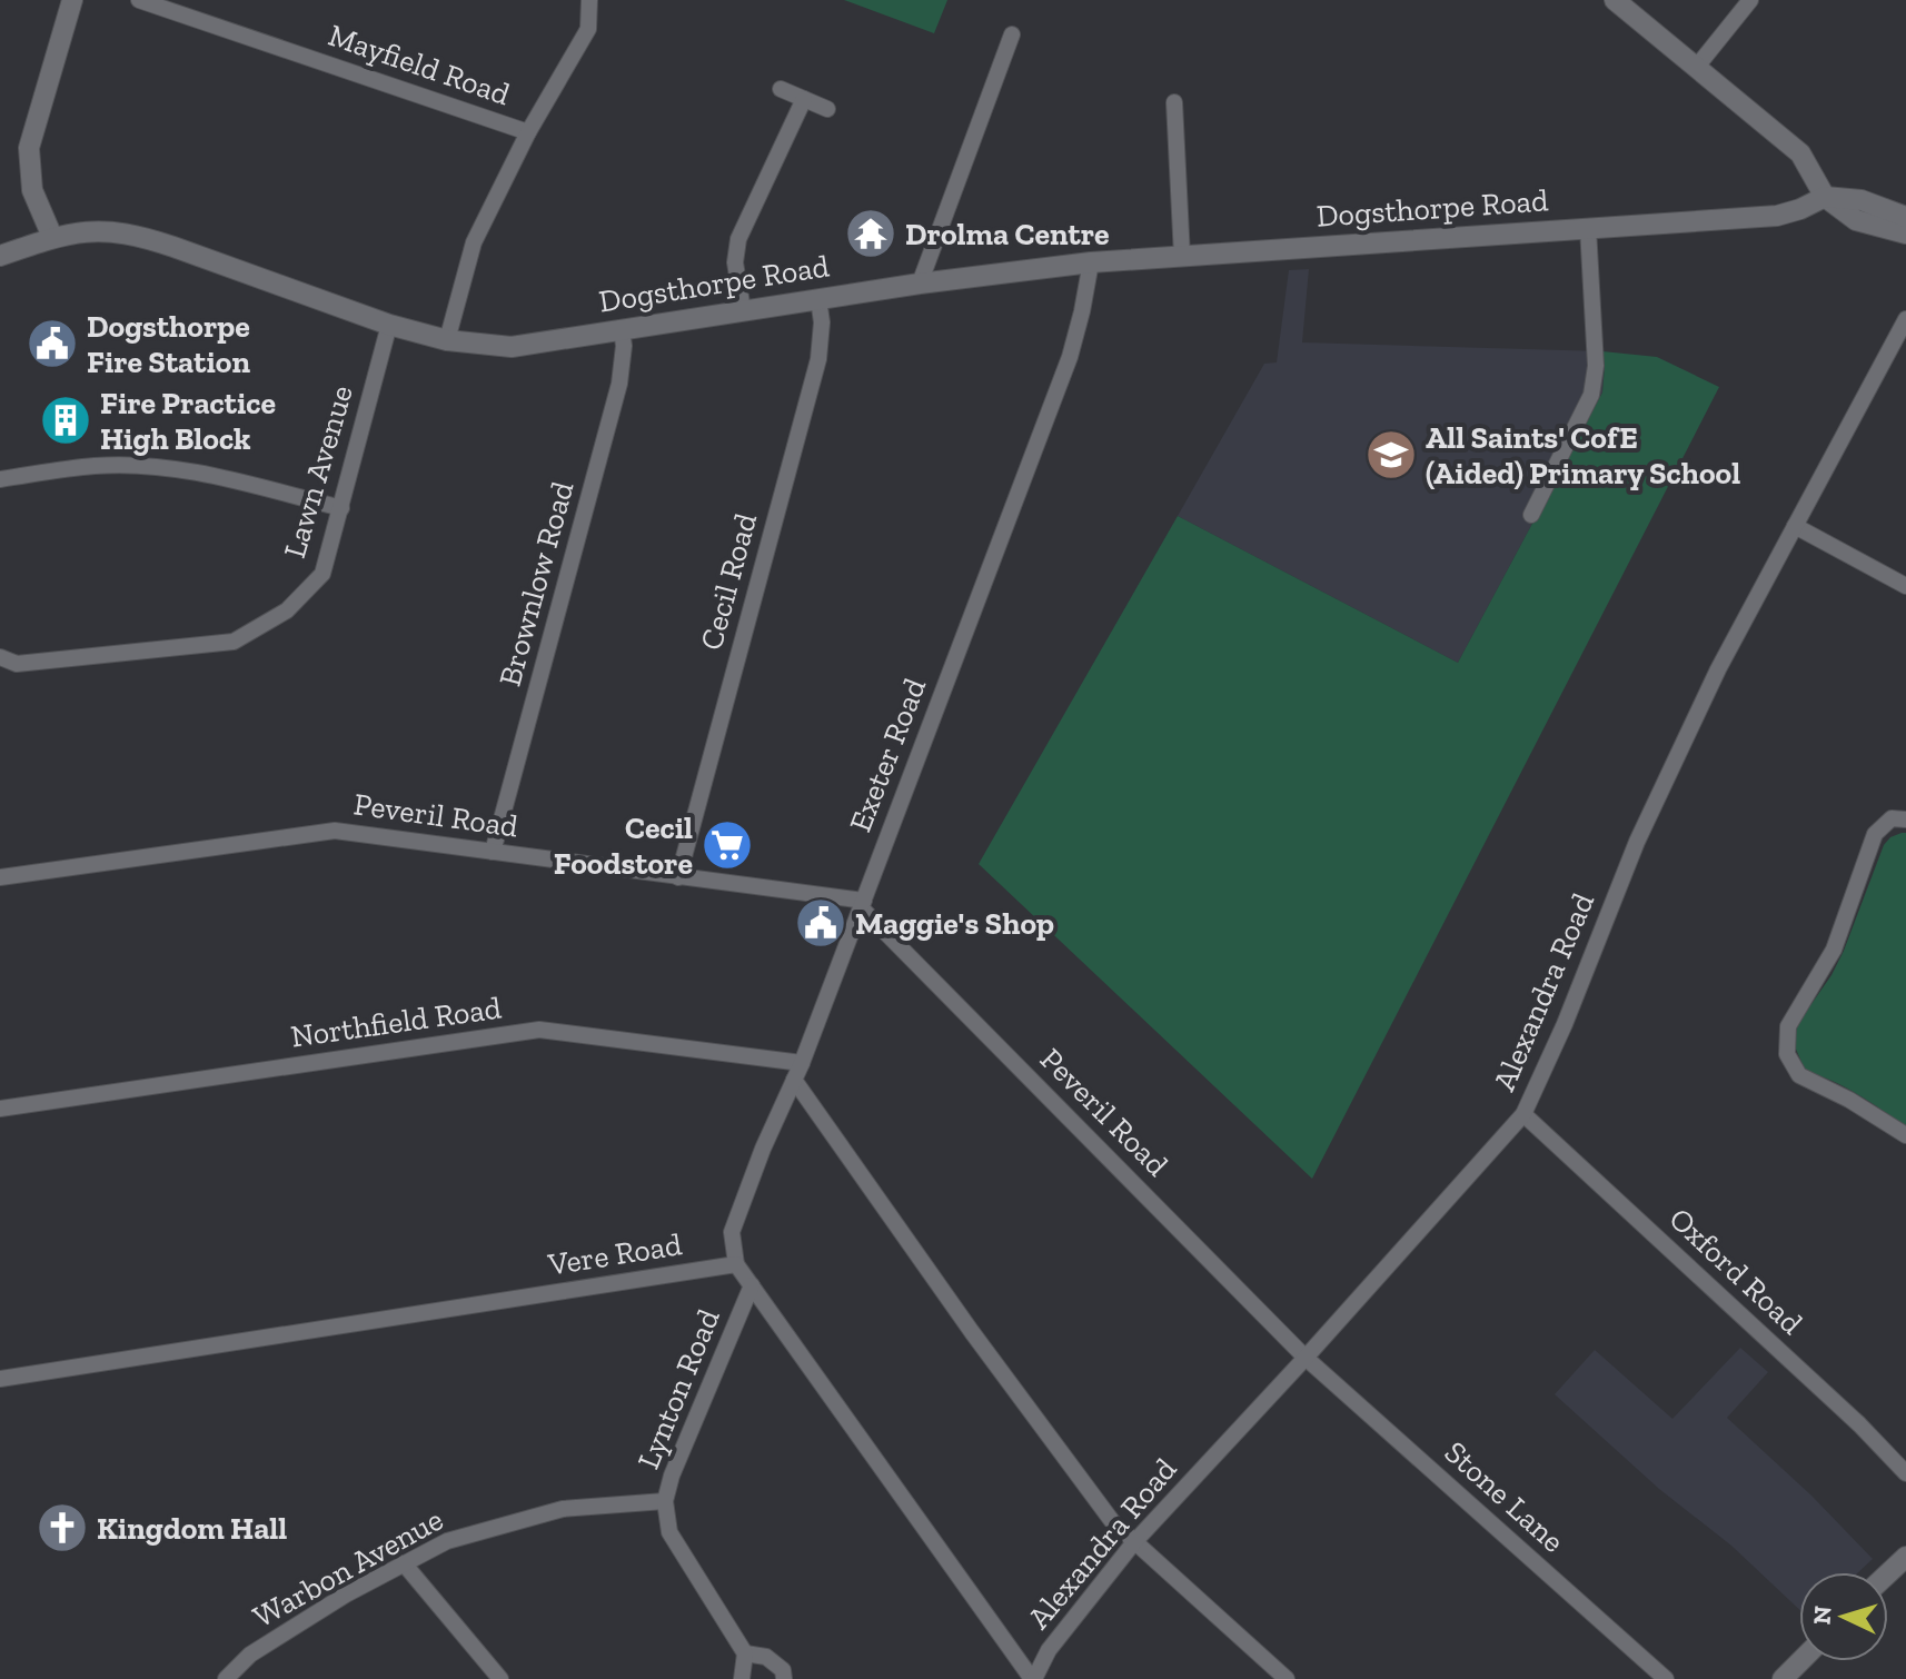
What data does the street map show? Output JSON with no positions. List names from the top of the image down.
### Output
{
  "streets": {
    "street": [
      "Mayfield Road",
      "Dogsthorpe Road",
      "Lawn Avenue",
      "Cecil Road",
      "Brownlow Road",
      "Exeter Road",
      "Peveril Road",
      "Alexandra Road",
      "Northfield Road",
      "Vere Road",
      "Oxford Road",
      "Lynton Road",
      "Stone Lane",
      "Warbon Avenue"
    ]
  },
  "crossings": [
    ["Dogsthorpe Road", "Lawn Avenue"],
    ["Dogsthorpe Road", "Cecil Road"],
    ["Dogsthorpe Road", "Brownlow Road"],
    ["Dogsthorpe Road", "Exeter Road"],
    ["Cecil Road", "Peveril Road"],
    ["Brownlow Road", "Peveril Road"],
    ["Exeter Road", "Peveril Road"],
    ["Exeter Road", "Northfield Road"],
    ["Exeter Road", "Vere Road"],
    ["Peveril Road", "Alexandra Road"],
    ["Peveril Road", "Stone Lane"],
    ["Alexandra Road", "Oxford Road"],
    ["Alexandra Road", "Stone Lane"],
    ["Lynton Road", "Warbon Avenue"]
  ],
  "places": {
    "temple": ["Drolma Centre"],
    "public building": ["Dogsthorpe Fire Station", "Maggie's Shop"],
    "building": ["Fire Practice High Block"],
    "school or university": ["All Saints' CofE (Aided) Primary School"],
    "supermarket": ["Cecil Foodstore"],
    "church": ["Kingdom Hall"]
  },
  "north": "left"
}
